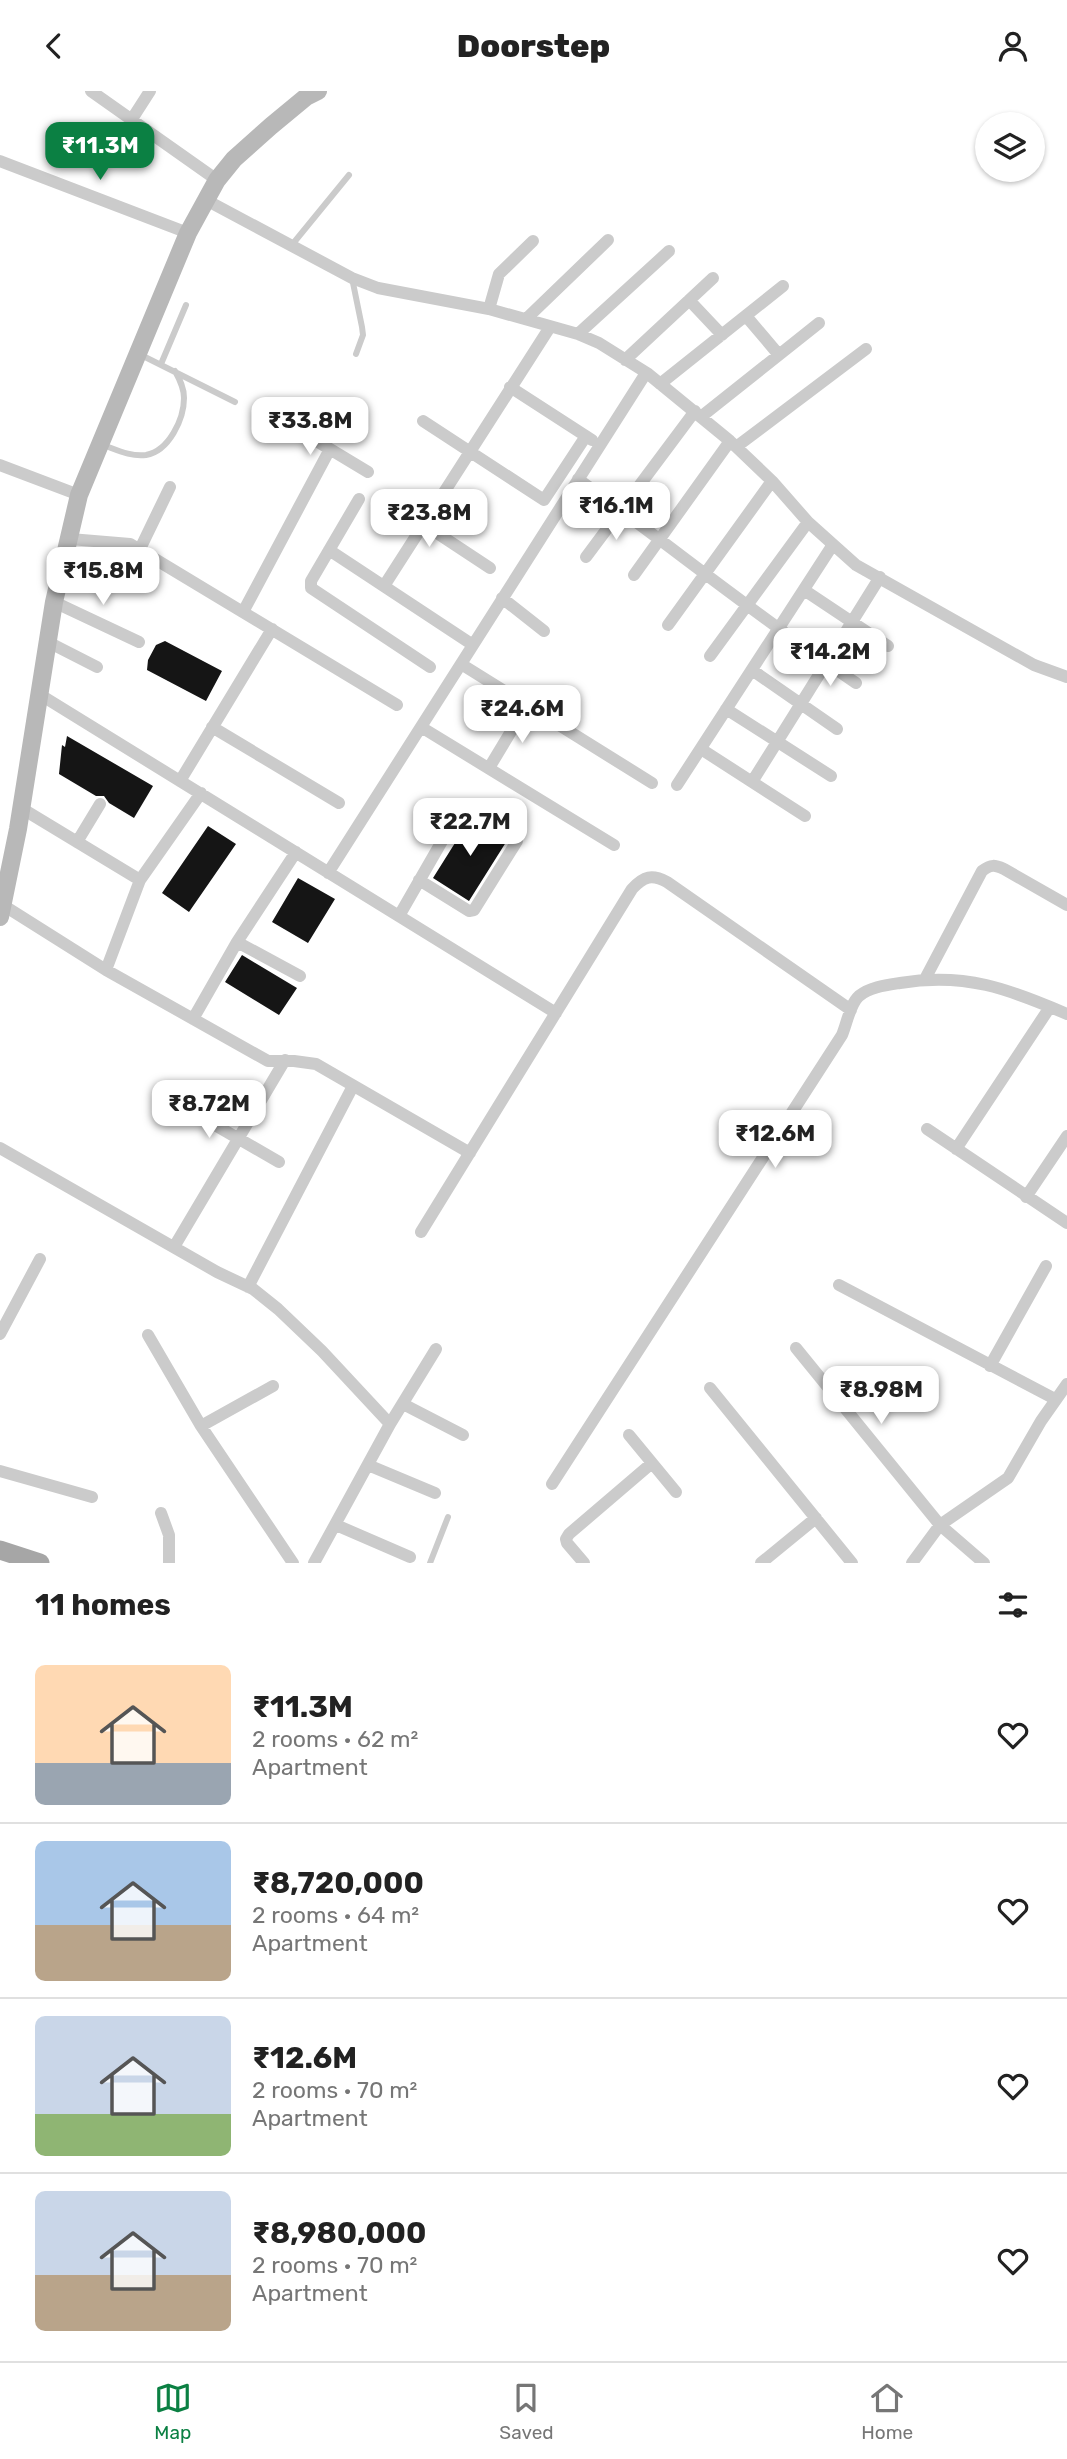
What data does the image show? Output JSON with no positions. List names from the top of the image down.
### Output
{
  "page": {
    "header": "Doorstep",
    "price": [
      "₹11.3M",
      "₹33.8M",
      "₹16.1M",
      "₹23.8M",
      "₹15.8M",
      "₹14.2M",
      "₹24.6M",
      "₹22.7M",
      "₹8.72M",
      "₹12.6M",
      "₹8.98M"
    ],
    "heading": "11 homes",
    "list": [
      {
        "name": "₹11.3M",
        "note": "2 rooms · 62 m² · Apartment"
      },
      {
        "name": "₹8,720,000",
        "note": "2 rooms · 64 m² · Apartment"
      },
      {
        "name": "₹12.6M",
        "note": "2 rooms · 70 m² · Apartment"
      },
      {
        "name": "₹8,980,000",
        "note": "2 rooms · 70 m² · Apartment"
      }
    ],
    "tabs": ["Map", "Saved", "Home"]
  }
}
